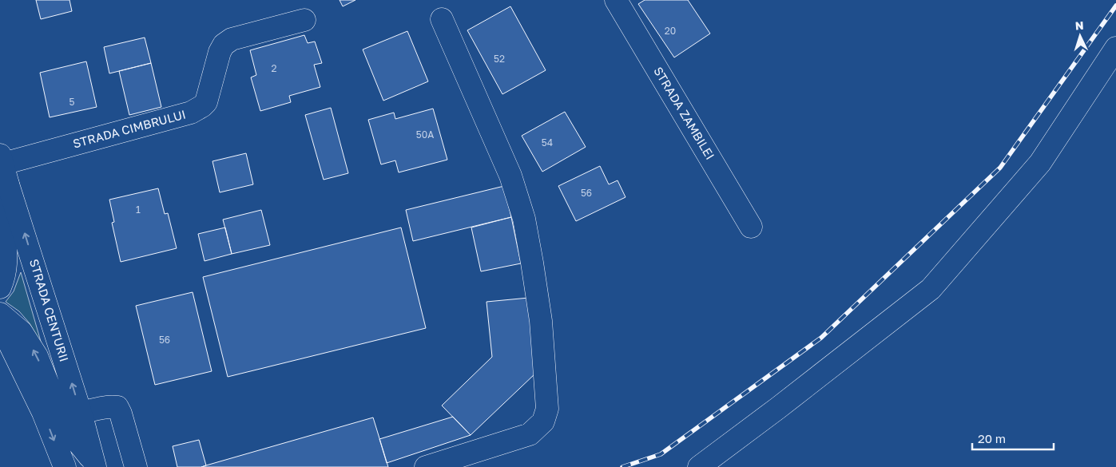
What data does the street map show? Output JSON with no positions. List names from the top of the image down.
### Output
{
  "streets": {
    "street": ["STRADA ZAMBILEI", "STRADA CIMBRULUI", "STRADA CENTURII"]
  },
  "crossings": [
    ["STRADA CIMBRULUI", "STRADA CENTURII"]
  ],
  "house_numbers": [
    "20",
    "52",
    "2",
    "5",
    "50A",
    "54",
    "56",
    "1",
    "56"
  ],
  "scale_bar": "20 m",
  "north": "top"
}
